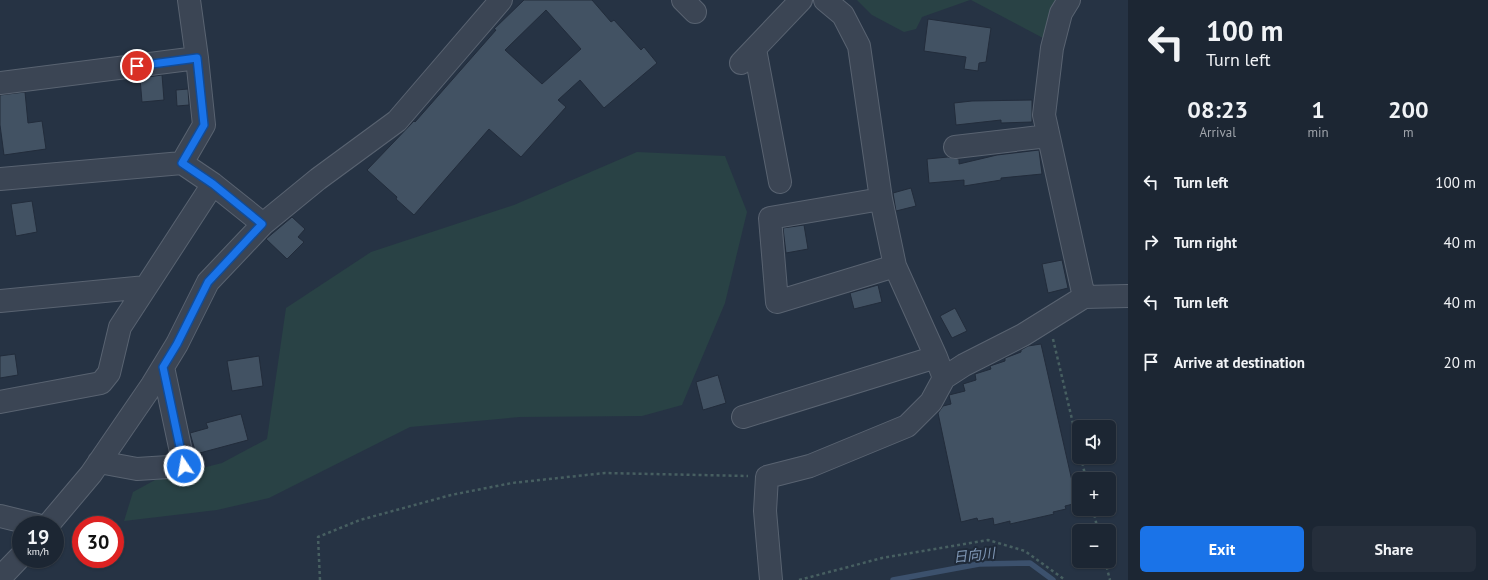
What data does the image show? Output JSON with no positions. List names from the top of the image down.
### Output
{
  "water": ["日向川"],
  "page": {
    "turn": ["100 m", "Turn left"],
    "eta": [
      "08:23",
      "Arrival",
      "1",
      "min",
      "200",
      "m"
    ],
    "list": [
      {
        "name": "Turn left",
        "value": "100 m"
      },
      {
        "name": "Turn right",
        "value": "40 m"
      },
      {
        "name": "Turn left",
        "value": "40 m"
      },
      {
        "name": "Arrive at destination",
        "value": "20 m"
      }
    ],
    "map_buttons": ["+", "−"],
    "speed": "19 km/h",
    "limit": "30",
    "buttons": ["Exit", "Share"]
  }
}
